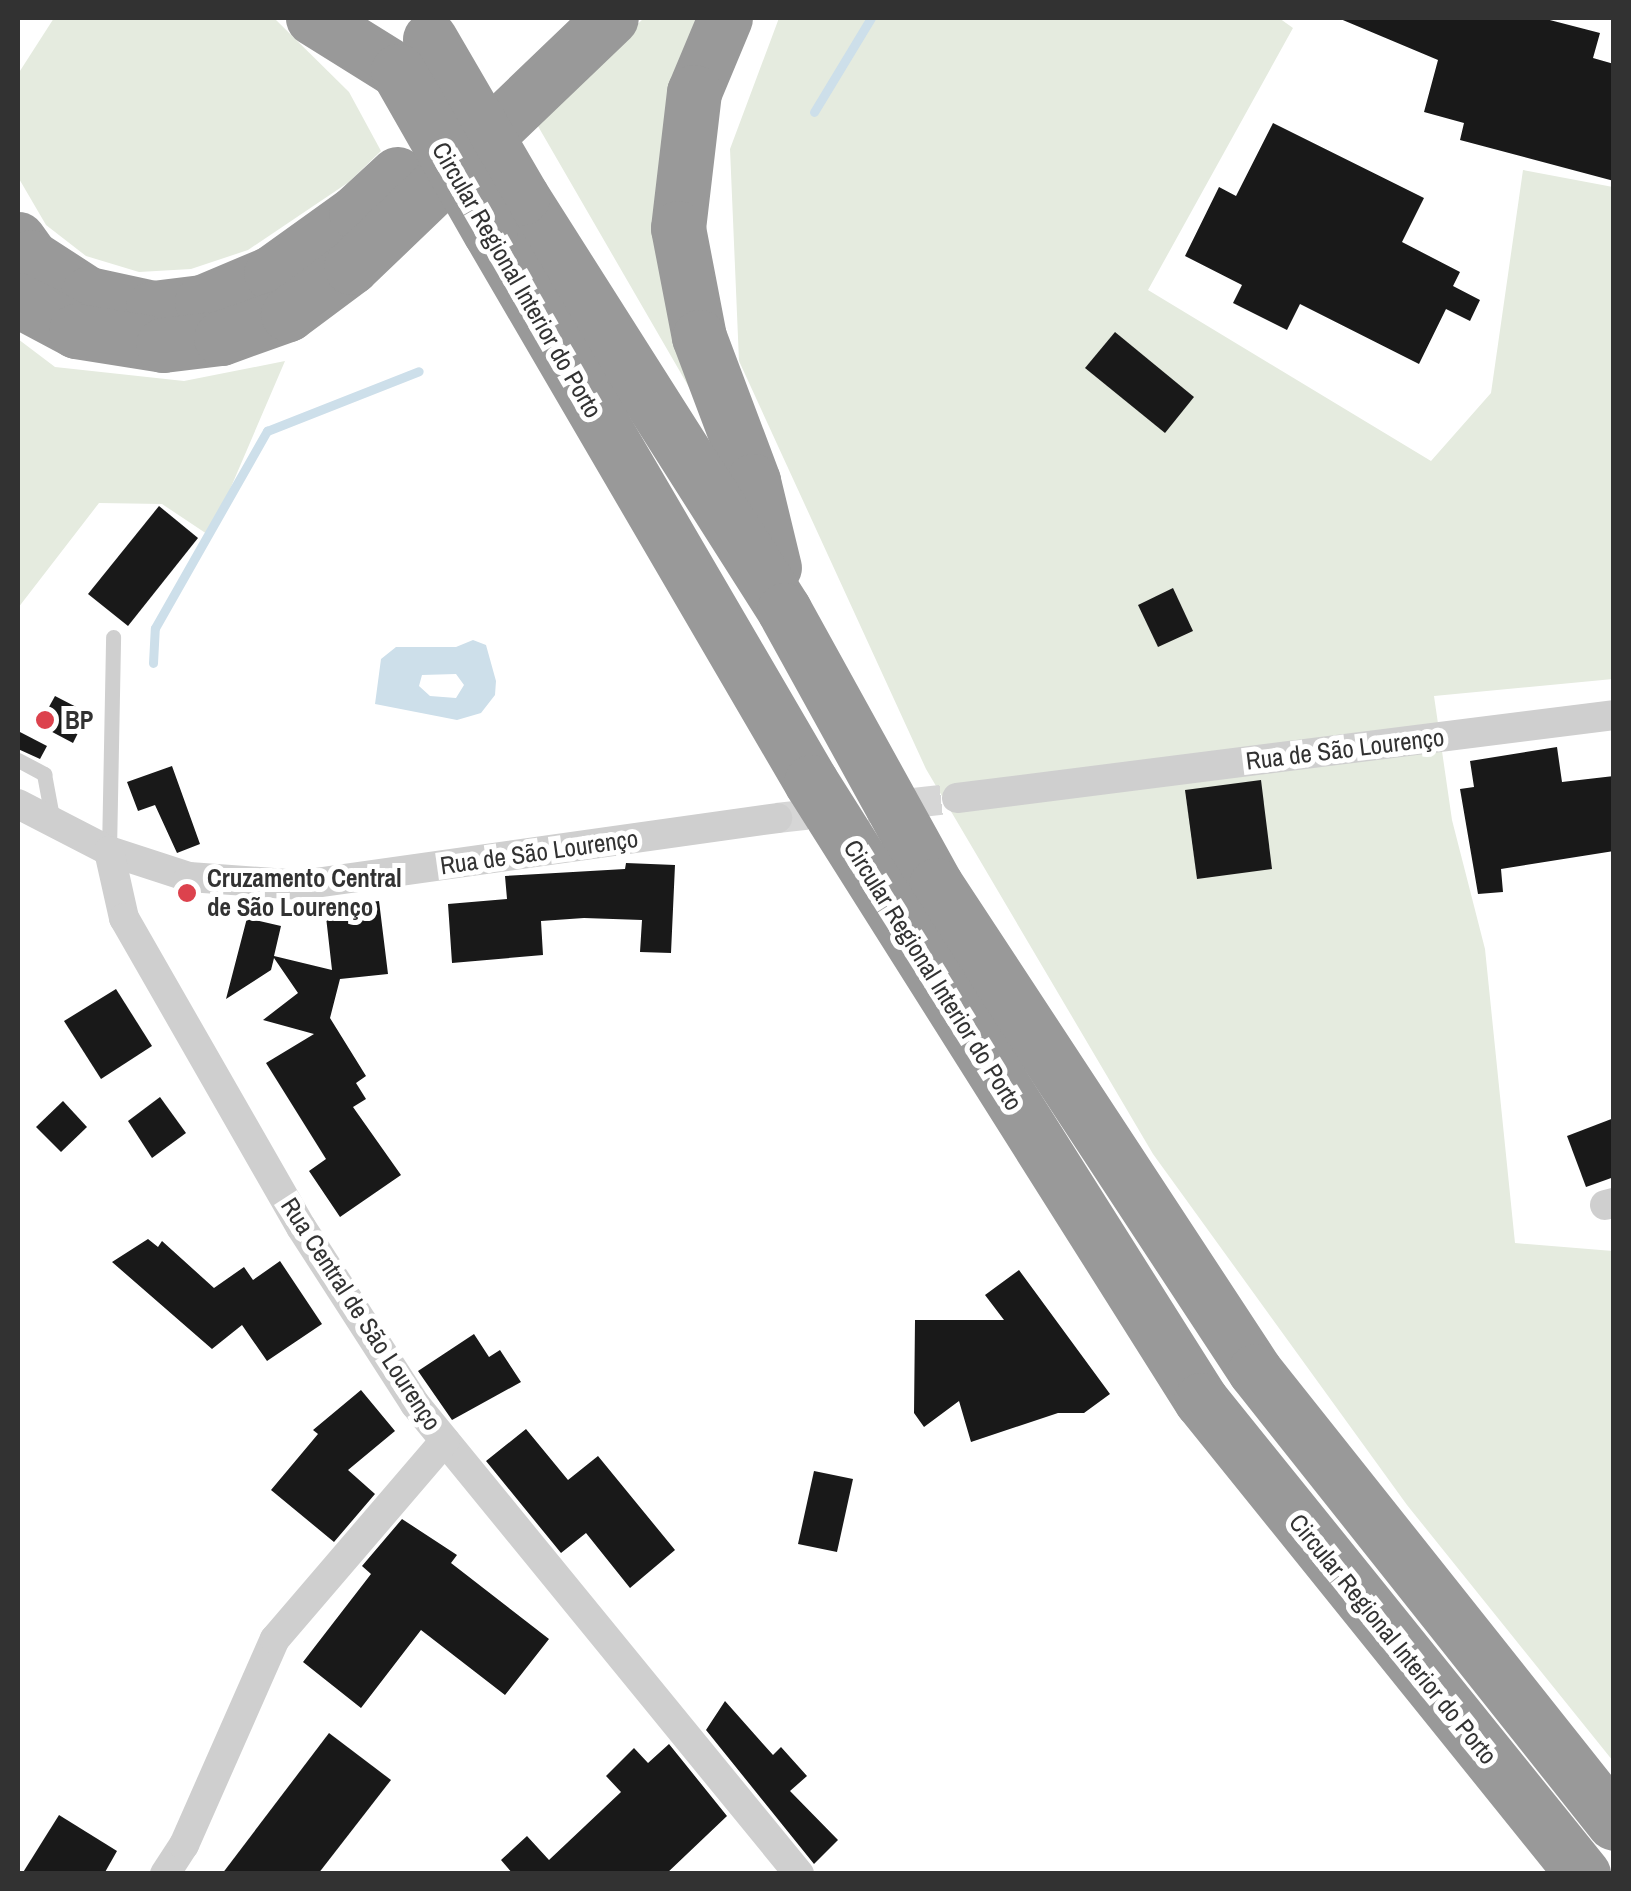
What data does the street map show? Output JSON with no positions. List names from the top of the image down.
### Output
{
  "streets": {
    "highway": ["Circular Regional Interior do Porto"],
    "street": ["Rua de São Lourenço", "Rua Central de São Lourenço"]
  },
  "crossings": [
    ["Rua de São Lourenço", "Rua Central de São Lourenço"]
  ],
  "places": ["BP", "Cruzamento Central de São Lourenço"]
}
